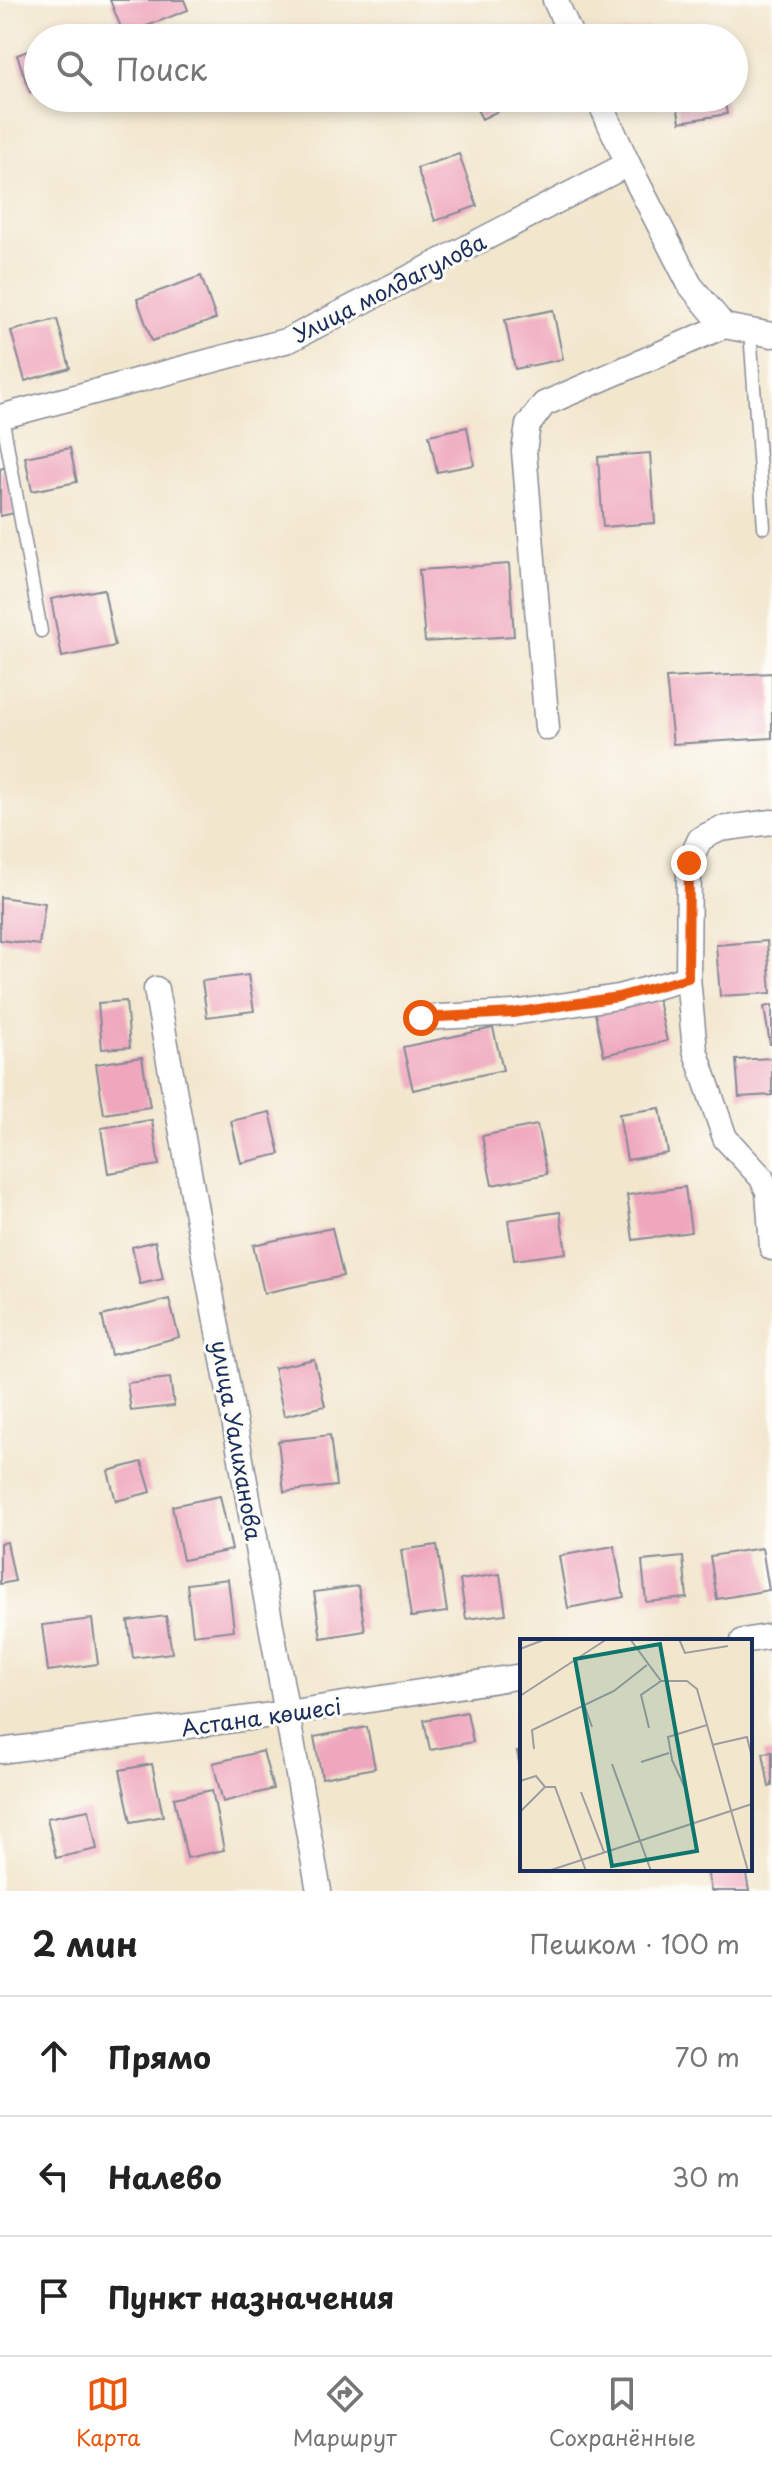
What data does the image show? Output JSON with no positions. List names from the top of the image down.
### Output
{
  "streets": {
    "street": ["Улица молдагулова", "улица Уалиханова", "Астана көшесі"]
  },
  "crossings": [
    ["улица Уалиханова", "Астана көшесі"]
  ],
  "page": {
    "search": "Поиск",
    "heading": ["2 мин", "Пешком · 100 m"],
    "list": [
      ["Прямо", "70 m"],
      ["Налево", "30 m"],
      "Пункт назначения"
    ],
    "nav": ["Карта", "Маршрут", "Сохранённые"]
  }
}
